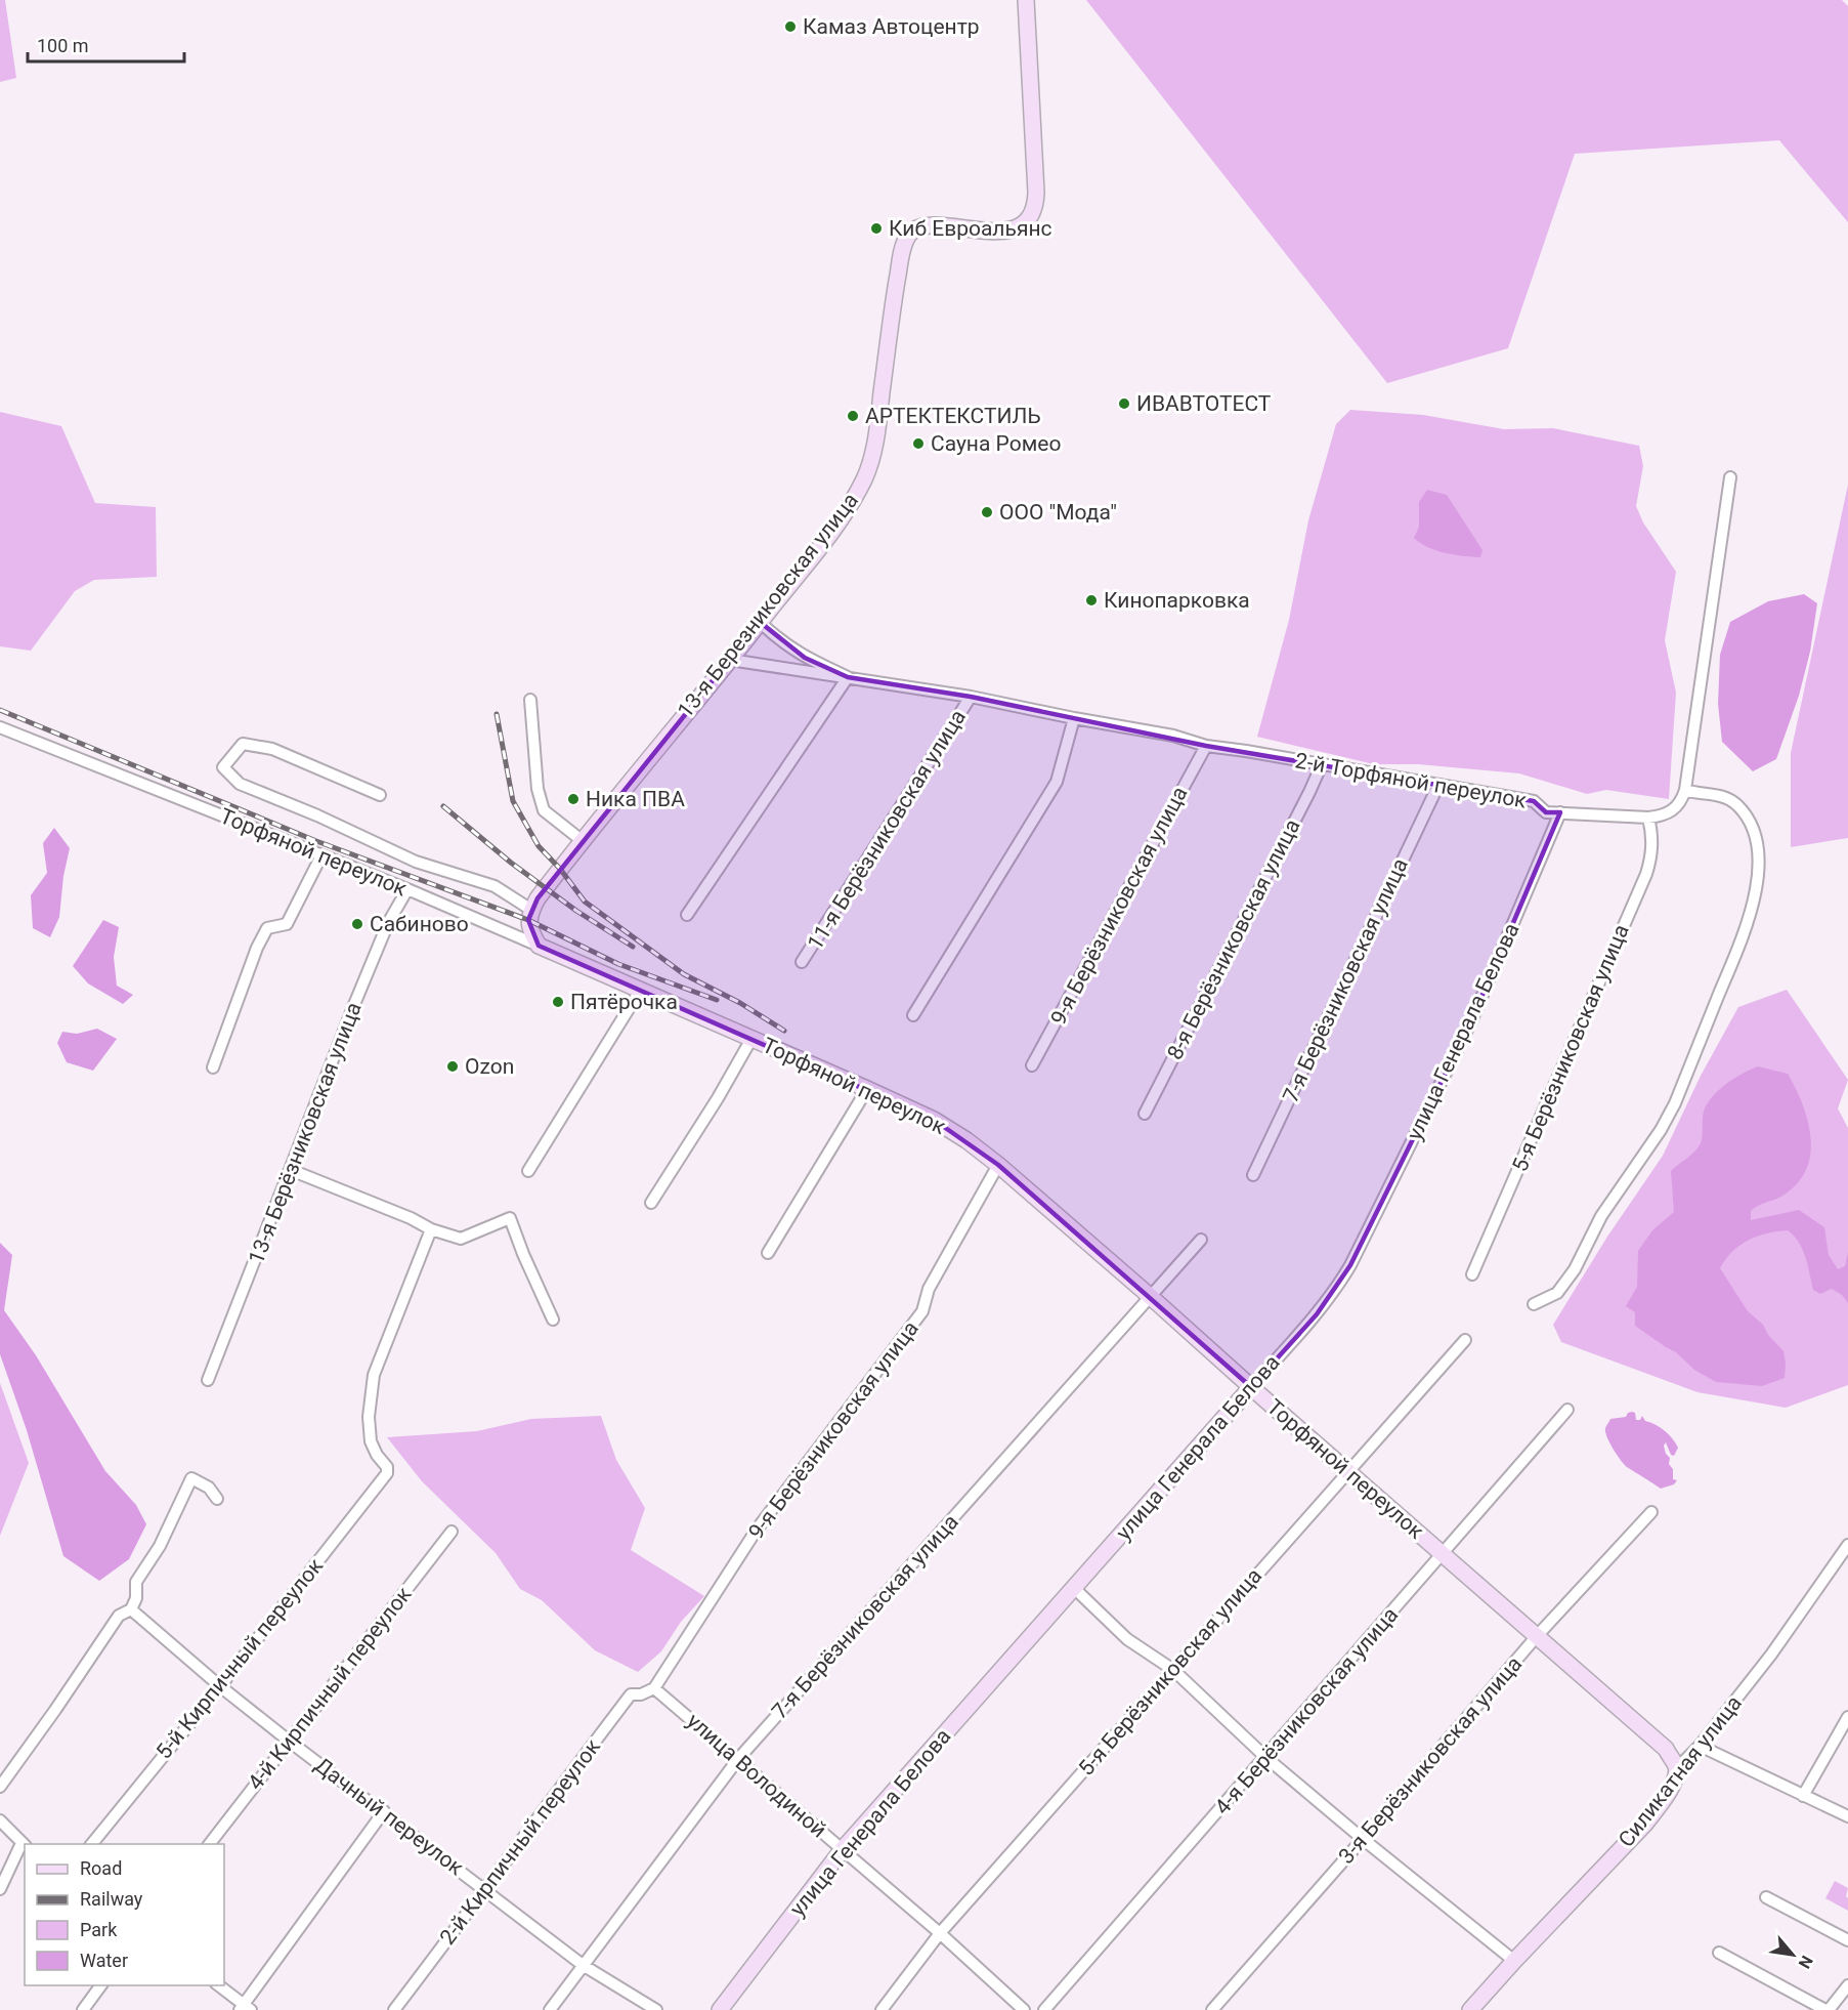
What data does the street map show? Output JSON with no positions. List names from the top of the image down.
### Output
{
  "streets": {
    "street": [
      "13-я Березниковская улица",
      "2-й Торфяной переулок",
      "11-я Берёзниковская улица",
      "Торфяной переулок",
      "9-я Берёзниковская улица",
      "8-я Берёзниковская улица",
      "7-я Берёзниковская улица",
      "улица Генерала Белова",
      "5-я Берёзниковская улица",
      "13-я Берёзниковская улица",
      "5-й Кирпичный переулок",
      "4-й Кирпичный переулок",
      "4-я Берёзниковская улица",
      "3-я Берёзниковская улица",
      "Силикатная улица",
      "улица Володиной",
      "Дачный переулок",
      "2-й Кирпичный переулок"
    ]
  },
  "crossings": [
    ["13-я Березниковская улица", "2-й Торфяной переулок"],
    ["2-й Торфяной переулок", "11-я Берёзниковская улица"],
    ["2-й Торфяной переулок", "9-я Берёзниковская улица"],
    ["2-й Торфяной переулок", "8-я Берёзниковская улица"],
    ["2-й Торфяной переулок", "7-я Берёзниковская улица"],
    ["2-й Торфяной переулок", "улица Генерала Белова"],
    ["2-й Торфяной переулок", "5-я Берёзниковская улица"],
    ["Торфяной переулок", "9-я Берёзниковская улица"],
    ["Торфяной переулок", "7-я Берёзниковская улица"],
    ["Торфяной переулок", "улица Генерала Белова"],
    ["Торфяной переулок", "5-я Берёзниковская улица"],
    ["Торфяной переулок", "13-я Берёзниковская улица"],
    ["Торфяной переулок", "4-я Берёзниковская улица"],
    ["Торфяной переулок", "3-я Берёзниковская улица"],
    ["Торфяной переулок", "Силикатная улица"],
    ["9-я Берёзниковская улица", "улица Володиной"],
    ["9-я Берёзниковская улица", "2-й Кирпичный переулок"],
    ["7-я Берёзниковская улица", "улица Володиной"],
    ["7-я Берёзниковская улица", "Дачный переулок"],
    ["улица Генерала Белова", "улица Володиной"],
    ["5-я Берёзниковская улица", "улица Володиной"],
    ["5-й Кирпичный переулок", "Дачный переулок"],
    ["4-й Кирпичный переулок", "Дачный переулок"],
    ["улица Володиной", "2-й Кирпичный переулок"],
    ["Дачный переулок", "2-й Кирпичный переулок"]
  ],
  "places": [
    "Камаз Автоцентр",
    "Киб Евроальянс",
    "ИВАВТОТЕСТ",
    "АРТЕКТЕКСТИЛЬ",
    "Сауна Ромео",
    "ООО \"Мода\"",
    "Кинопарковка",
    "Ника ПВА",
    "Сабиново",
    "Пятёрочка",
    "Ozon"
  ],
  "legend": [
    "Road",
    "Railway",
    "Park",
    "Water"
  ],
  "scale_bar": "100 m",
  "north": "bottom right"
}
